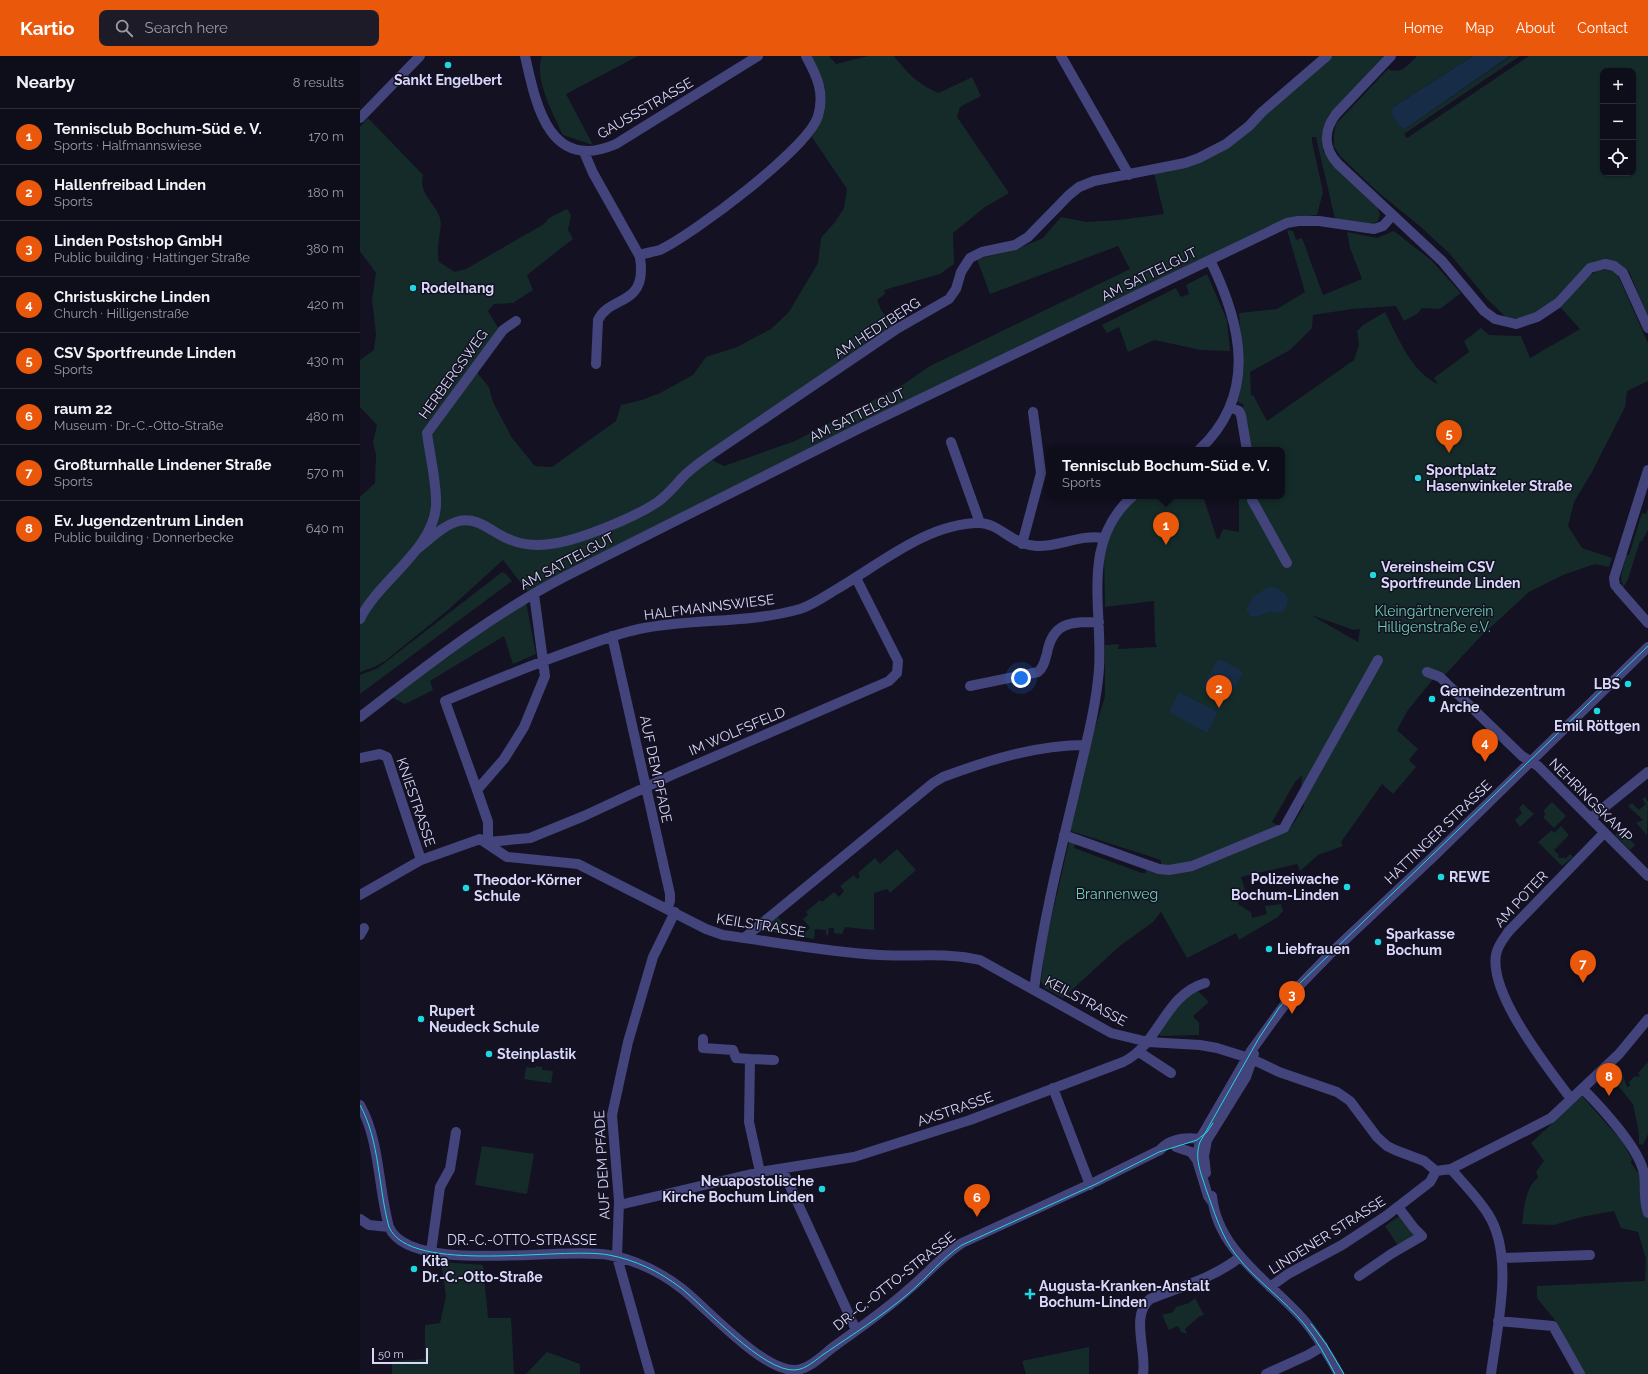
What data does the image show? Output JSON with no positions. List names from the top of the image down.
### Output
{
  "streets": {
    "street": [
      "GAUSSSTRASSE",
      "AM SATTELGUT",
      "AM HEDTBERG",
      "HERBERGSWEG",
      "HALFMANNSWIESE",
      "IM WOLFSFELD",
      "AUF DEM PFADE",
      "NEHRINGSKAMP",
      "KNIESTRASSE",
      "HATTINGER STRASSE",
      "AM POTER",
      "KEILSTRASSE",
      "AXSTRASSE",
      "LINDENER STRASSE",
      "DR.-C.-OTTO-STRASSE"
    ]
  },
  "crossings": [
    ["AM HEDTBERG", "HERBERGSWEG"],
    ["HALFMANNSWIESE", "IM WOLFSFELD"],
    ["HALFMANNSWIESE", "AUF DEM PFADE"],
    ["IM WOLFSFELD", "AUF DEM PFADE"],
    ["IM WOLFSFELD", "KEILSTRASSE"],
    ["AUF DEM PFADE", "KEILSTRASSE"],
    ["AUF DEM PFADE", "AXSTRASSE"],
    ["AUF DEM PFADE", "DR.-C.-OTTO-STRASSE"],
    ["NEHRINGSKAMP", "HATTINGER STRASSE"],
    ["NEHRINGSKAMP", "AM POTER"],
    ["HATTINGER STRASSE", "KEILSTRASSE"],
    ["HATTINGER STRASSE", "LINDENER STRASSE"],
    ["HATTINGER STRASSE", "DR.-C.-OTTO-STRASSE"],
    ["KEILSTRASSE", "AXSTRASSE"],
    ["KEILSTRASSE", "LINDENER STRASSE"]
  ],
  "parks": ["Kleingärtnerverein Hilligenstraße e.V.", "Brannenweg"],
  "places": {
    "other": [
      "Sankt Engelbert",
      "Rodelhang",
      "Sportplatz Hasenwinkeler Straße",
      "Vereinsheim CSV Sportfreunde Linden",
      "LBS",
      "Gemeindezentrum Arche",
      "Emil Röttgen",
      "REWE",
      "Polizeiwache Bochum-Linden",
      "Theodor-Körner Schule",
      "Sparkasse Bochum",
      "Liebfrauen",
      "Rupert Neudeck Schule",
      "Steinplastik",
      "Neuapostolische Kirche Bochum Linden",
      "Kita Dr.-C.-Otto-Straße"
    ],
    "health": ["Augusta-Kranken-Anstalt Bochum-Linden"]
  },
  "scale_bar": "50 m",
  "page": {
    "header": "Kartio",
    "search": "Search here",
    "nav": [
      "Home",
      "Map",
      "About",
      "Contact"
    ],
    "heading": ["Nearby", "8 results"],
    "map_buttons": ["+", "−"],
    "list": [
      {
        "mark": "1",
        "name": "Tennisclub Bochum-Süd e. V.",
        "note": "Sports · Halfmannswiese",
        "value": "170 m"
      },
      {
        "mark": "2",
        "name": "Hallenfreibad Linden",
        "note": "Sports",
        "value": "180 m"
      },
      {
        "mark": "3",
        "name": "Linden Postshop GmbH",
        "note": "Public building · Hattinger Straße",
        "value": "380 m"
      },
      {
        "mark": "4",
        "name": "Christuskirche Linden",
        "note": "Church · Hilligenstraße",
        "value": "420 m"
      },
      {
        "mark": "5",
        "name": "CSV Sportfreunde Linden",
        "note": "Sports",
        "value": "430 m"
      },
      {
        "mark": "6",
        "name": "raum 22",
        "note": "Museum · Dr.-C.-Otto-Straße",
        "value": "480 m"
      },
      {
        "mark": "7",
        "name": "Großturnhalle Lindener Straße",
        "note": "Sports",
        "value": "570 m"
      },
      {
        "mark": "8",
        "name": "Ev. Jugendzentrum Linden",
        "note": "Public building · Donnerbecke",
        "value": "640 m"
      }
    ],
    "pins": [
      "5",
      "1",
      "2",
      "4",
      "7",
      "3",
      "8",
      "6"
    ],
    "popup": ["Tennisclub Bochum-Süd e. V.", "Sports"],
    "scale": "50 m"
  }
}
